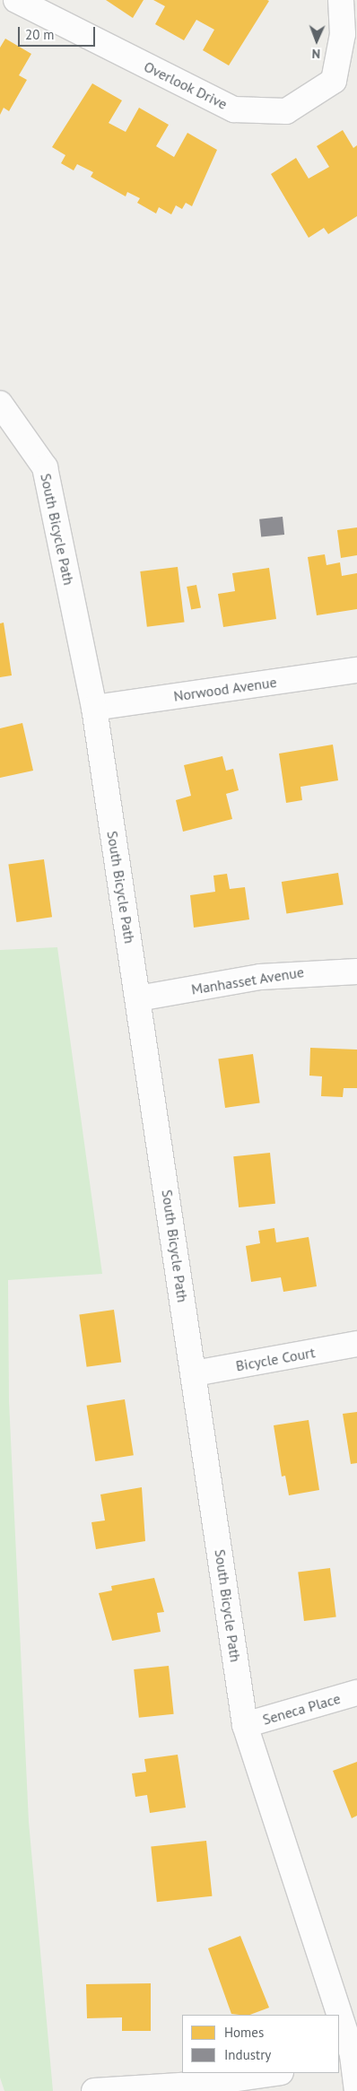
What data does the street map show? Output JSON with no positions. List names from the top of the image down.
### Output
{
  "streets": {
    "street": [
      "Overlook Drive",
      "South Bicycle Path",
      "Norwood Avenue",
      "Manhasset Avenue",
      "Bicycle Court",
      "Seneca Place"
    ]
  },
  "crossings": [
    ["South Bicycle Path", "Norwood Avenue"],
    ["South Bicycle Path", "Manhasset Avenue"],
    ["South Bicycle Path", "Bicycle Court"],
    ["South Bicycle Path", "Seneca Place"]
  ],
  "legend": ["Homes", "Industry"],
  "scale_bar": "20 m",
  "north": "bottom"
}
